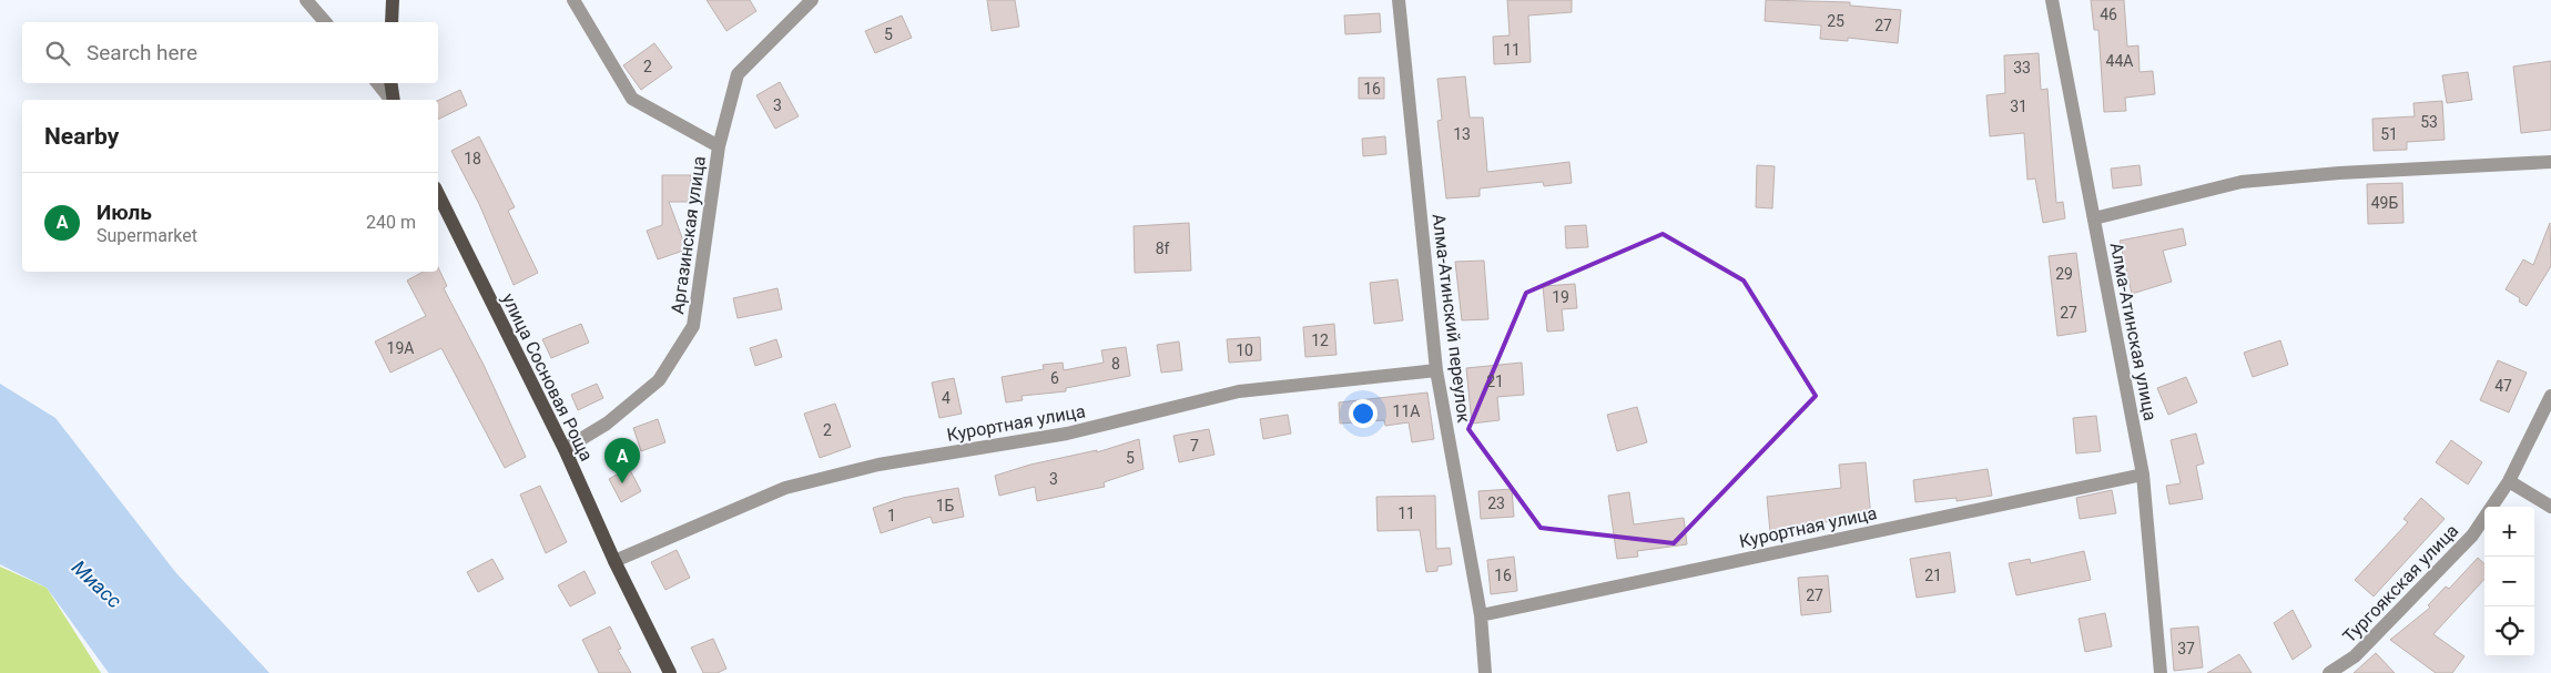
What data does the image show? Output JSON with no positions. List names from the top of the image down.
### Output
{
  "streets": {
    "main road": ["улица Сосновая Роща"],
    "street": [
      "Аргазинская улица",
      "Алма-Атинский переулок",
      "Алма-Атинская улица",
      "Курортная улица",
      "Тургоякская улица"
    ]
  },
  "crossings": [
    ["Аргазинская улица", "улица Сосновая Роща"],
    ["Алма-Атинский переулок", "Курортная улица"],
    ["Алма-Атинская улица", "Курортная улица"],
    ["улица Сосновая Роща", "Курортная улица"]
  ],
  "water": ["Миасс"],
  "house_numbers": [
    "46",
    "25",
    "27",
    "5",
    "11",
    "44А",
    "2",
    "33",
    "16",
    "3",
    "31",
    "53",
    "13",
    "51",
    "18",
    "49Б",
    "8f",
    "29",
    "19",
    "27",
    "12",
    "19А",
    "10",
    "8",
    "6",
    "21",
    "47",
    "4",
    "11А",
    "2",
    "7",
    "5",
    "3",
    "23",
    "1Б",
    "11",
    "1",
    "16",
    "21",
    "27",
    "37"
  ],
  "page": {
    "search": "Search here",
    "heading": "Nearby",
    "list": [
      {
        "mark": "A",
        "name": "Июль",
        "note": "Supermarket",
        "value": "240 m"
      }
    ],
    "pins": "A",
    "map_buttons": ["+", "−"]
  }
}
